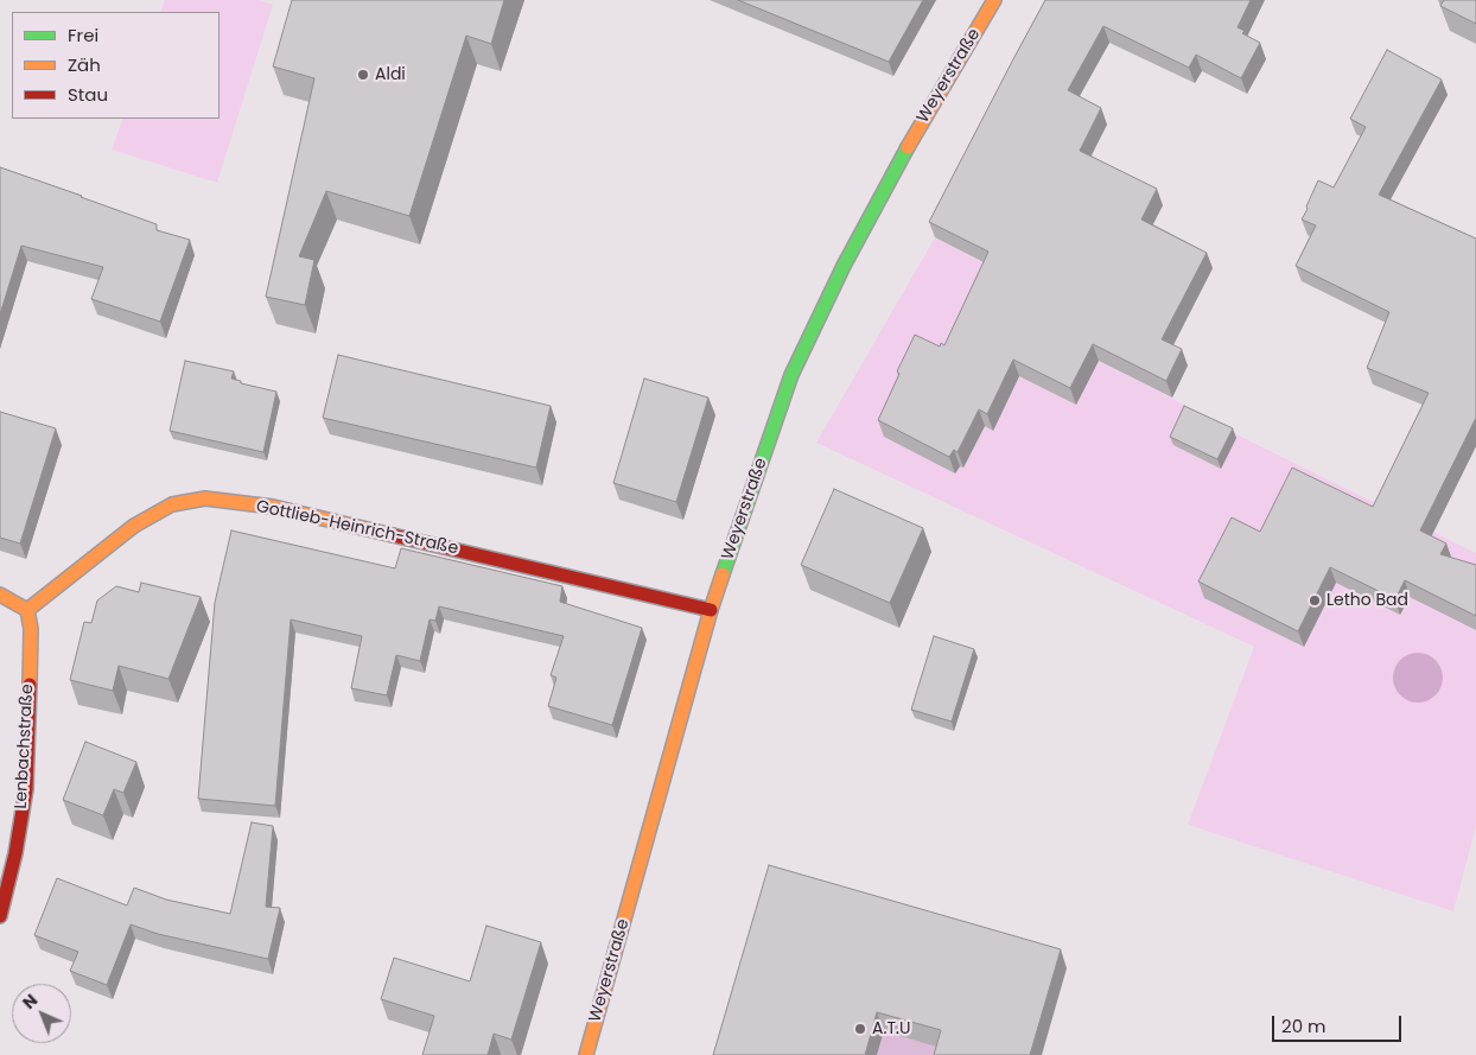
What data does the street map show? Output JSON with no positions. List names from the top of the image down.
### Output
{
  "streets": {
    "main road": ["Weyerstraße", "Gottlieb-Heinrich-Straße", "Lenbachstraße"]
  },
  "crossings": [
    ["Weyerstraße", "Gottlieb-Heinrich-Straße"],
    ["Gottlieb-Heinrich-Straße", "Lenbachstraße"]
  ],
  "places": ["Aldi", "Letho Bad", "A.T.U"],
  "legend": ["Frei", "Zäh", "Stau"],
  "scale_bar": "20 m",
  "north": "top left"
}
